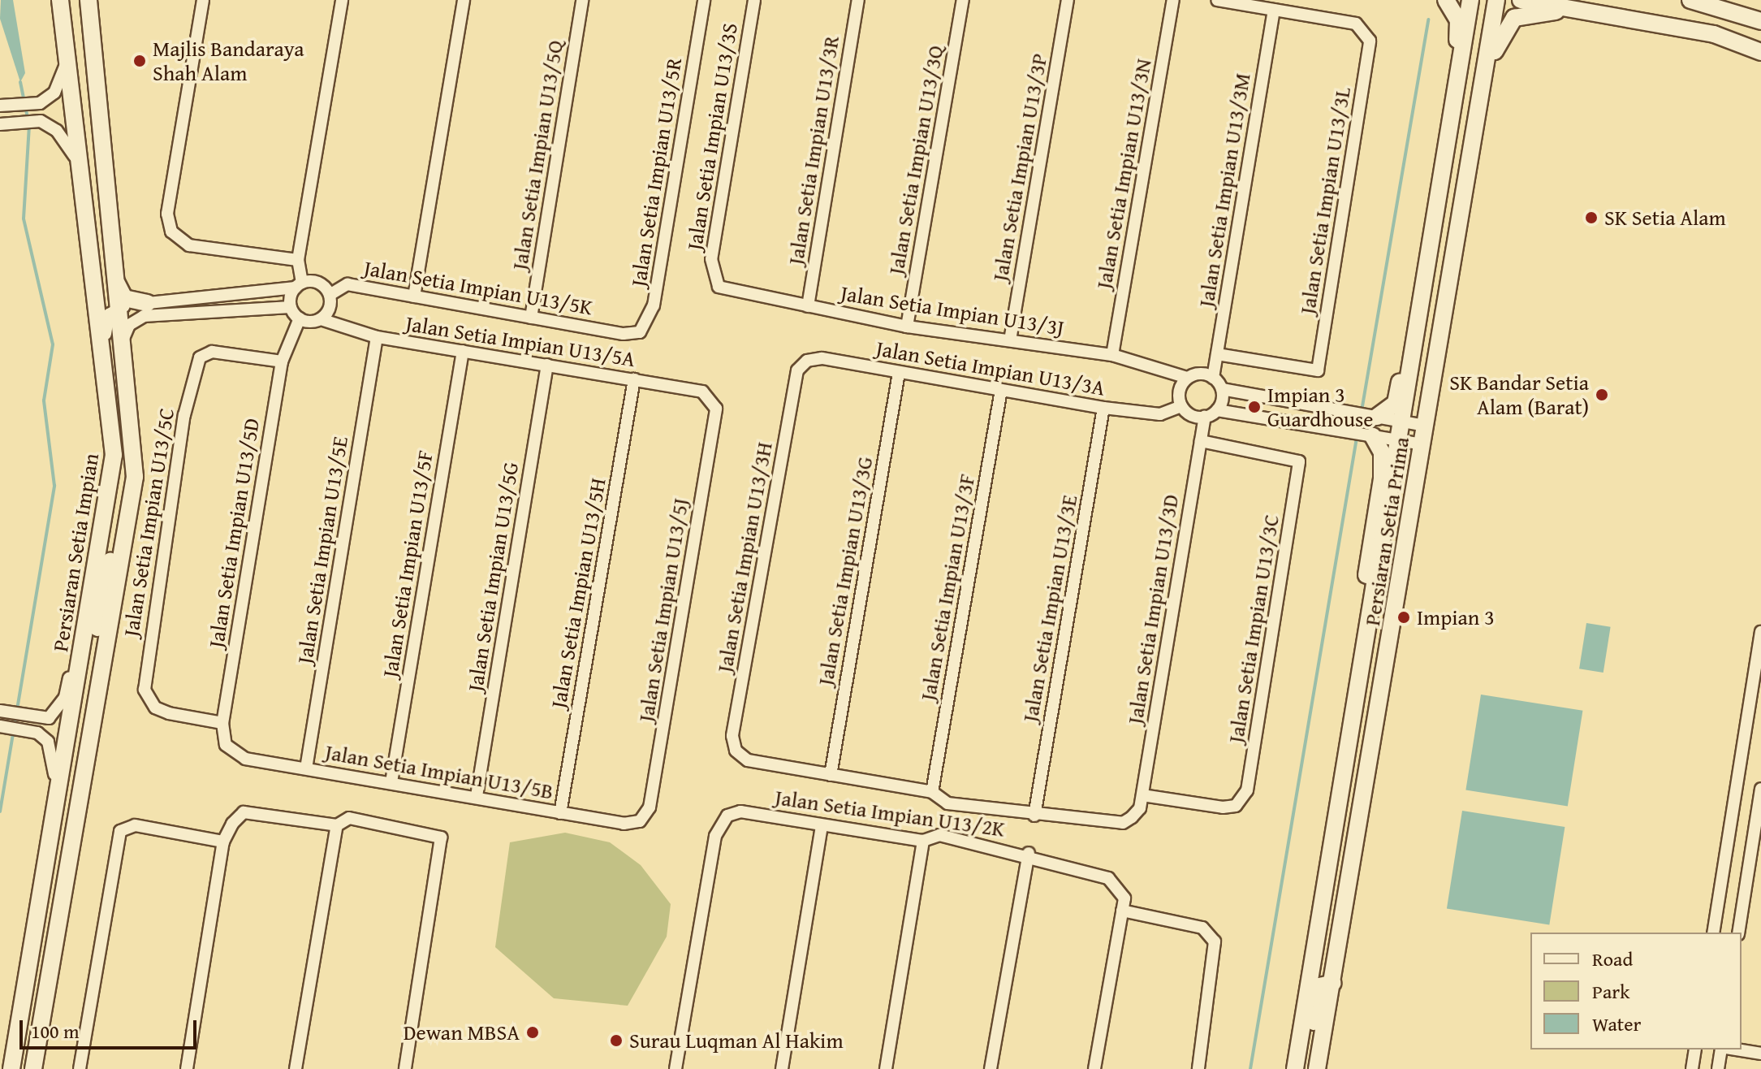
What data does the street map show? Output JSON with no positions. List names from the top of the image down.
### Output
{
  "streets": {
    "street": [
      "Jalan Setia Impian U13/3S",
      "Jalan Setia Impian U13/3R",
      "Jalan Setia Impian U13/5Q",
      "Jalan Setia Impian U13/3Q",
      "Jalan Setia Impian U13/3P",
      "Jalan Setia Impian U13/5R",
      "Jalan Setia Impian U13/3N",
      "Jalan Setia Impian U13/3M",
      "Jalan Setia Impian U13/3L",
      "Jalan Setia Impian U13/5K",
      "Jalan Setia Impian U13/3J",
      "Jalan Setia Impian U13/5A",
      "Jalan Setia Impian U13/3A",
      "Jalan Setia Impian U13/5C",
      "Persiaran Setia Prima",
      "Jalan Setia Impian U13/5D",
      "Jalan Setia Impian U13/5E",
      "Persiaran Setia Impian",
      "Jalan Setia Impian U13/3H",
      "Jalan Setia Impian U13/5F",
      "Jalan Setia Impian U13/3G",
      "Jalan Setia Impian U13/5G",
      "Jalan Setia Impian U13/3F",
      "Jalan Setia Impian U13/5H",
      "Jalan Setia Impian U13/3E",
      "Jalan Setia Impian U13/3D",
      "Jalan Setia Impian U13/5J",
      "Jalan Setia Impian U13/3C",
      "Jalan Setia Impian U13/5B",
      "Jalan Setia Impian U13/2K"
    ]
  },
  "crossings": [
    ["Jalan Setia Impian U13/3S", "Jalan Setia Impian U13/3J"],
    ["Jalan Setia Impian U13/3R", "Jalan Setia Impian U13/3J"],
    ["Jalan Setia Impian U13/5Q", "Jalan Setia Impian U13/5K"],
    ["Jalan Setia Impian U13/3Q", "Jalan Setia Impian U13/3J"],
    ["Jalan Setia Impian U13/3P", "Jalan Setia Impian U13/3J"],
    ["Jalan Setia Impian U13/5R", "Jalan Setia Impian U13/5K"],
    ["Jalan Setia Impian U13/3N", "Jalan Setia Impian U13/3J"],
    ["Jalan Setia Impian U13/3M", "Jalan Setia Impian U13/3L"],
    ["Jalan Setia Impian U13/3M", "Jalan Setia Impian U13/3J"],
    ["Jalan Setia Impian U13/3M", "Jalan Setia Impian U13/3A"],
    ["Jalan Setia Impian U13/3M", "Jalan Setia Impian U13/3D"],
    ["Jalan Setia Impian U13/5K", "Jalan Setia Impian U13/5A"],
    ["Jalan Setia Impian U13/5K", "Jalan Setia Impian U13/5D"],
    ["Jalan Setia Impian U13/3J", "Jalan Setia Impian U13/3A"],
    ["Jalan Setia Impian U13/3J", "Jalan Setia Impian U13/3D"],
    ["Jalan Setia Impian U13/5A", "Jalan Setia Impian U13/5D"],
    ["Jalan Setia Impian U13/5A", "Jalan Setia Impian U13/5E"],
    ["Jalan Setia Impian U13/5A", "Jalan Setia Impian U13/5F"],
    ["Jalan Setia Impian U13/5A", "Jalan Setia Impian U13/5G"],
    ["Jalan Setia Impian U13/5A", "Jalan Setia Impian U13/5H"],
    ["Jalan Setia Impian U13/5A", "Jalan Setia Impian U13/5J"],
    ["Jalan Setia Impian U13/3A", "Jalan Setia Impian U13/3H"],
    ["Jalan Setia Impian U13/3A", "Jalan Setia Impian U13/3G"],
    ["Jalan Setia Impian U13/3A", "Jalan Setia Impian U13/3F"],
    ["Jalan Setia Impian U13/3A", "Jalan Setia Impian U13/3E"],
    ["Jalan Setia Impian U13/3A", "Jalan Setia Impian U13/3D"],
    ["Jalan Setia Impian U13/5C", "Jalan Setia Impian U13/5D"],
    ["Jalan Setia Impian U13/5D", "Jalan Setia Impian U13/5B"],
    ["Jalan Setia Impian U13/5E", "Jalan Setia Impian U13/5B"],
    ["Jalan Setia Impian U13/3H", "Jalan Setia Impian U13/3G"],
    ["Jalan Setia Impian U13/5F", "Jalan Setia Impian U13/5B"],
    ["Jalan Setia Impian U13/5G", "Jalan Setia Impian U13/5B"],
    ["Jalan Setia Impian U13/5H", "Jalan Setia Impian U13/5B"],
    ["Jalan Setia Impian U13/3E", "Jalan Setia Impian U13/3D"],
    ["Jalan Setia Impian U13/3D", "Jalan Setia Impian U13/3C"],
    ["Jalan Setia Impian U13/5J", "Jalan Setia Impian U13/5B"]
  ],
  "places": [
    "Majlis Bandaraya Shah Alam",
    "SK Setia Alam",
    "SK Bandar Setia Alam (Barat)",
    "Impian 3 Guardhouse",
    "Impian 3",
    "Dewan MBSA",
    "Surau Luqman Al Hakim"
  ],
  "legend": ["Road", "Park", "Water"],
  "scale_bar": "100 m"
}
